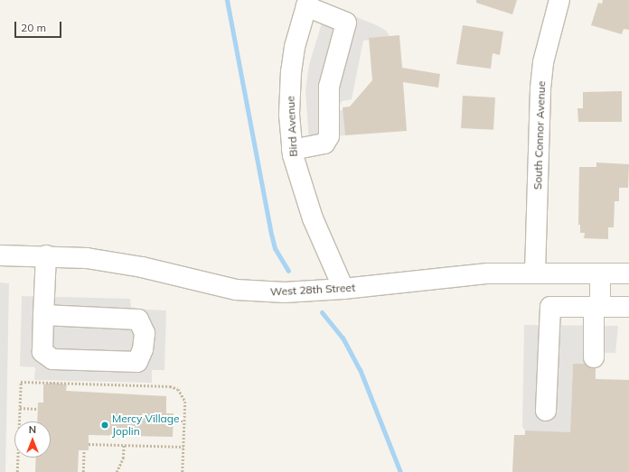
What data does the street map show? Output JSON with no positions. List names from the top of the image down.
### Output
{
  "streets": {
    "street": ["Bird Avenue", "South Connor Avenue", "West 28th Street"]
  },
  "crossings": [
    ["Bird Avenue", "West 28th Street"],
    ["South Connor Avenue", "West 28th Street"]
  ],
  "places": ["Mercy Village Joplin"],
  "scale_bar": "20 m",
  "north": "top"
}
